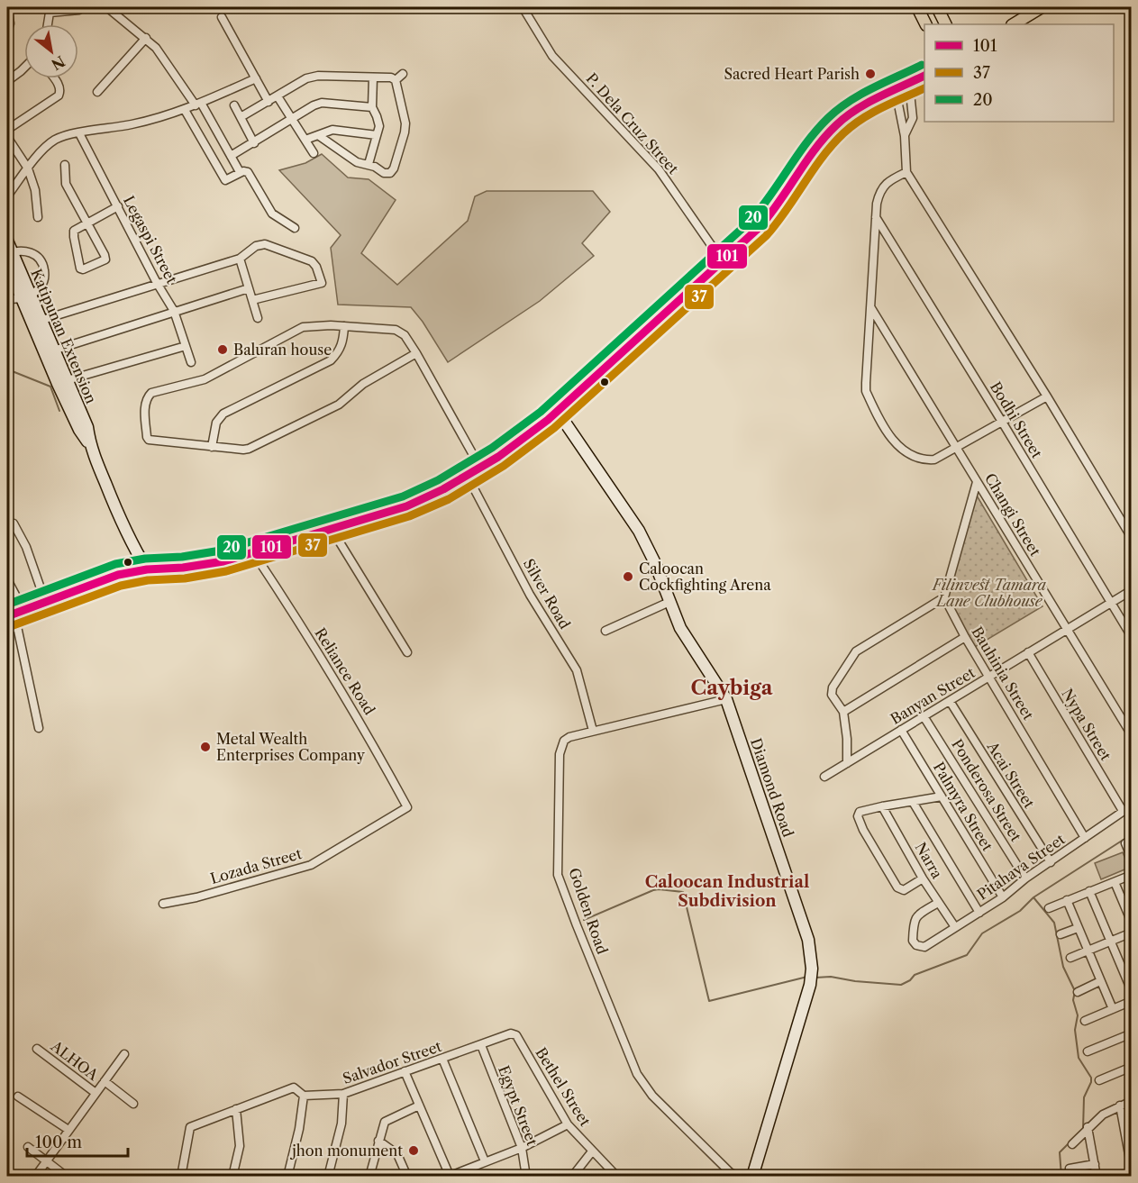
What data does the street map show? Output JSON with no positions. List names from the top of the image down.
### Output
{
  "streets": {
    "main road": ["Katipunan Extension", "Diamond Road"],
    "street": [
      "P. Dela Cruz Street",
      "Legaspi Street",
      "Bodhi Street",
      "Changi Street",
      "Silver Road",
      "Reliance Road",
      "Bauhinia Street",
      "Banyan Street",
      "Nypa Street",
      "Acai Street",
      "Ponderosa Street",
      "Palmyra Street",
      "Narra",
      "Lozada Street",
      "Pitahaya Street",
      "Golden Road",
      "ALHOA",
      "Salvador Street",
      "Bethel Street",
      "Egypt Street"
    ]
  },
  "crossings": [
    ["Bodhi Street", "Banyan Street"],
    ["Changi Street", "Banyan Street"],
    ["Silver Road", "Golden Road"],
    ["Reliance Road", "Lozada Street"],
    ["Bauhinia Street", "Banyan Street"],
    ["Bauhinia Street", "Pitahaya Street"],
    ["Banyan Street", "Nypa Street"],
    ["Banyan Street", "Acai Street"],
    ["Banyan Street", "Ponderosa Street"],
    ["Banyan Street", "Palmyra Street"],
    ["Nypa Street", "Pitahaya Street"],
    ["Acai Street", "Pitahaya Street"],
    ["Diamond Road", "Golden Road"],
    ["Ponderosa Street", "Pitahaya Street"],
    ["Palmyra Street", "Pitahaya Street"],
    ["Narra", "Pitahaya Street"],
    ["Salvador Street", "Bethel Street"],
    ["Salvador Street", "Egypt Street"]
  ],
  "districts": ["Caybiga", "Caloocan Industrial Subdivision"],
  "parks": ["Filinvest Tamara Lane Clubhouse"],
  "places": [
    "Sacred Heart Parish",
    "Baluran house",
    "Caloocan Cockfighting Arena",
    "Metal Wealth Enterprises Company",
    "jhon monument"
  ],
  "lines": ["transit line 20", "transit line 101", "transit line 37"],
  "legend": ["101", "37", "20"],
  "scale_bar": "100 m",
  "north": "bottom right"
}
